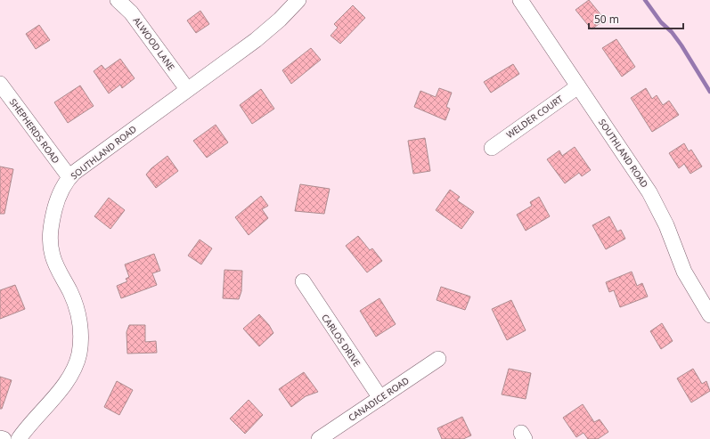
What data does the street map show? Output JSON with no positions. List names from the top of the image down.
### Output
{
  "streets": {
    "street": [
      "ALWOOD LANE",
      "WELDER COURT",
      "SHEPHERDS ROAD",
      "SOUTHLAND ROAD",
      "CARLOS DRIVE",
      "CANADICE ROAD"
    ]
  },
  "crossings": [
    ["ALWOOD LANE", "SOUTHLAND ROAD"],
    ["WELDER COURT", "SOUTHLAND ROAD"],
    ["SHEPHERDS ROAD", "SOUTHLAND ROAD"],
    ["CARLOS DRIVE", "CANADICE ROAD"]
  ],
  "scale_bar": "50 m"
}
